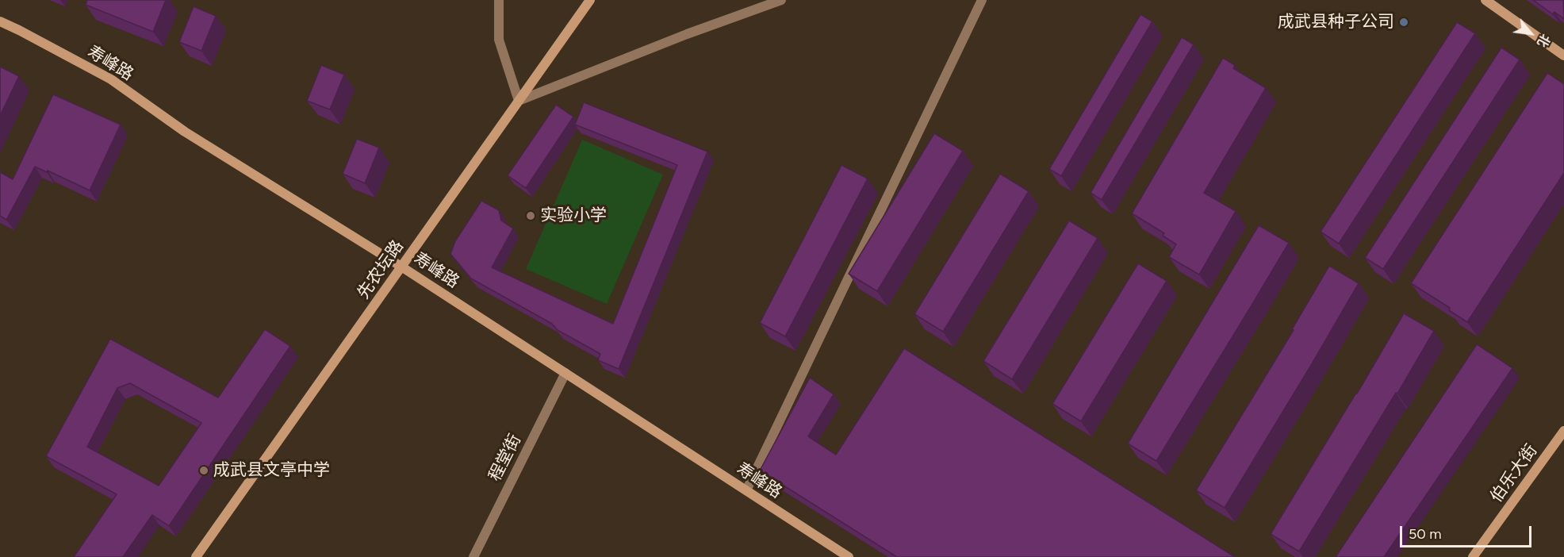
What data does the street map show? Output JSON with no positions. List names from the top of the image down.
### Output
{
  "streets": {
    "street": [
      "寿峰路",
      "先农坛路",
      "程堂街",
      "伯乐大街"
    ]
  },
  "crossings": [
    ["寿峰路", "先农坛路"],
    ["寿峰路", "程堂街"]
  ],
  "places": ["成武县种子公司", "实验小学", "成武县文亭中学"],
  "scale_bar": "50 m",
  "north": "bottom right"
}
